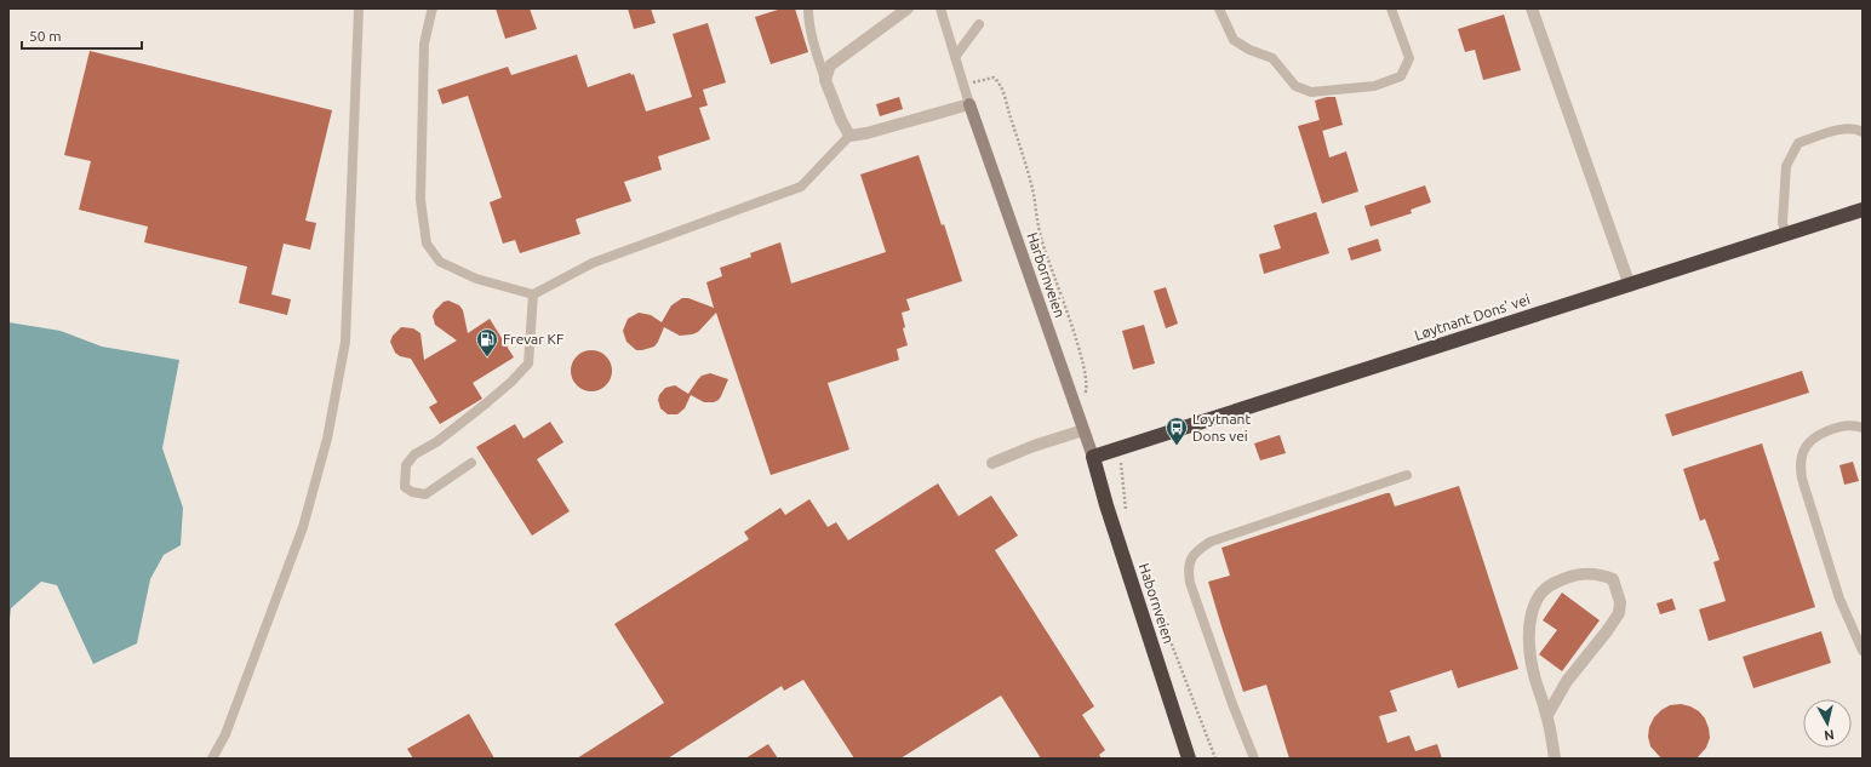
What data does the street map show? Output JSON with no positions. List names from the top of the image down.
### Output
{
  "streets": {
    "highway": ["Løytnant Dons' vei", "Habornveien"],
    "street": ["Harbornveien"]
  },
  "crossings": [
    ["Harbornveien", "Løytnant Dons' vei"],
    ["Harbornveien", "Habornveien"],
    ["Løytnant Dons' vei", "Habornveien"]
  ],
  "places": {
    "fuel station": ["Frevar KF"],
    "bus stop": ["Løytnant Dons vei"]
  },
  "scale_bar": "50 m",
  "north": "bottom"
}
